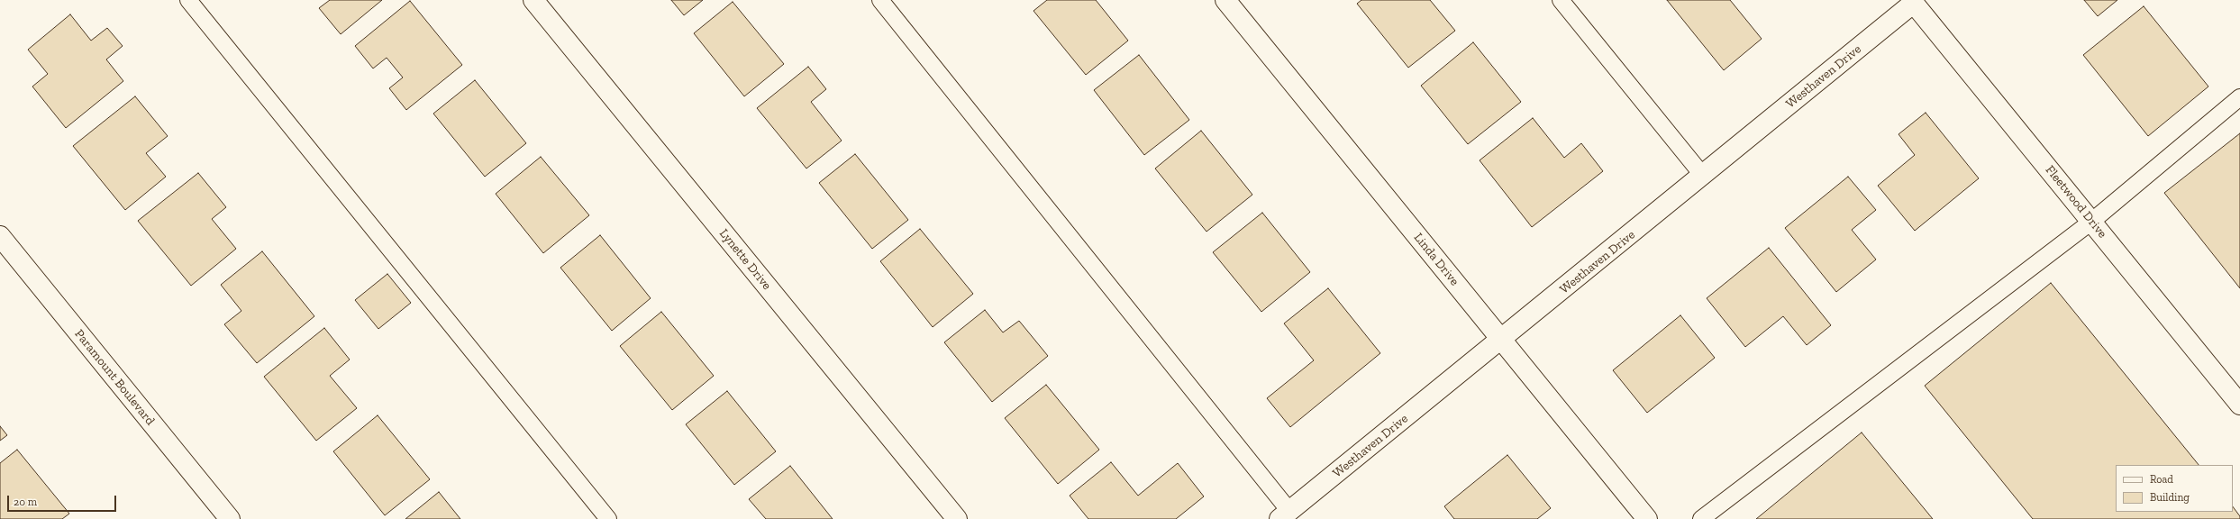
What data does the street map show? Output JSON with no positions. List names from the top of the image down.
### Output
{
  "streets": {
    "street": [
      "Westhaven Drive",
      "Fleetwood Drive",
      "Lynette Drive",
      "Linda Drive",
      "Paramount Boulevard"
    ]
  },
  "crossings": [
    ["Westhaven Drive", "Fleetwood Drive"],
    ["Westhaven Drive", "Linda Drive"]
  ],
  "legend": ["Road", "Building"],
  "scale_bar": "20 m"
}
